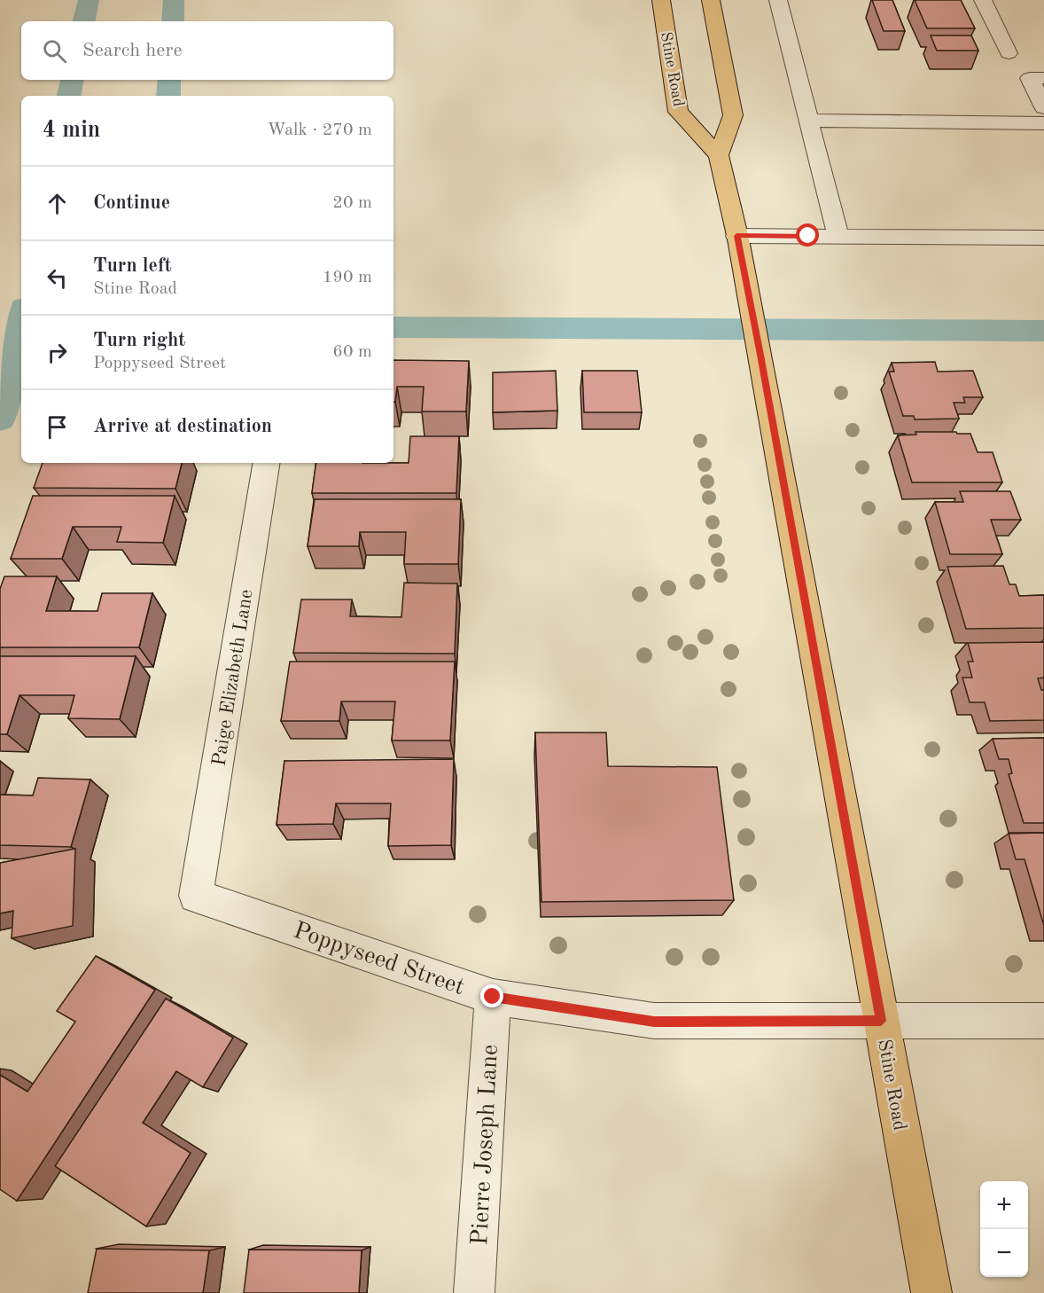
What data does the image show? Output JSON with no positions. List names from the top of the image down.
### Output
{
  "streets": {
    "main road": ["Stine Road"],
    "street": ["Paige Elizabeth Lane", "Poppyseed Street", "Pierre Joseph Lane"]
  },
  "crossings": [
    ["Stine Road", "Poppyseed Street"],
    ["Paige Elizabeth Lane", "Poppyseed Street"],
    ["Poppyseed Street", "Pierre Joseph Lane"]
  ],
  "page": {
    "search": "Search here",
    "heading": ["4 min", "Walk · 270 m"],
    "list": [
      ["Continue", "20 m"],
      ["Turn left", "Stine Road", "190 m"],
      ["Turn right", "Poppyseed Street", "60 m"],
      "Arrive at destination"
    ],
    "map_buttons": ["+", "−"]
  }
}
